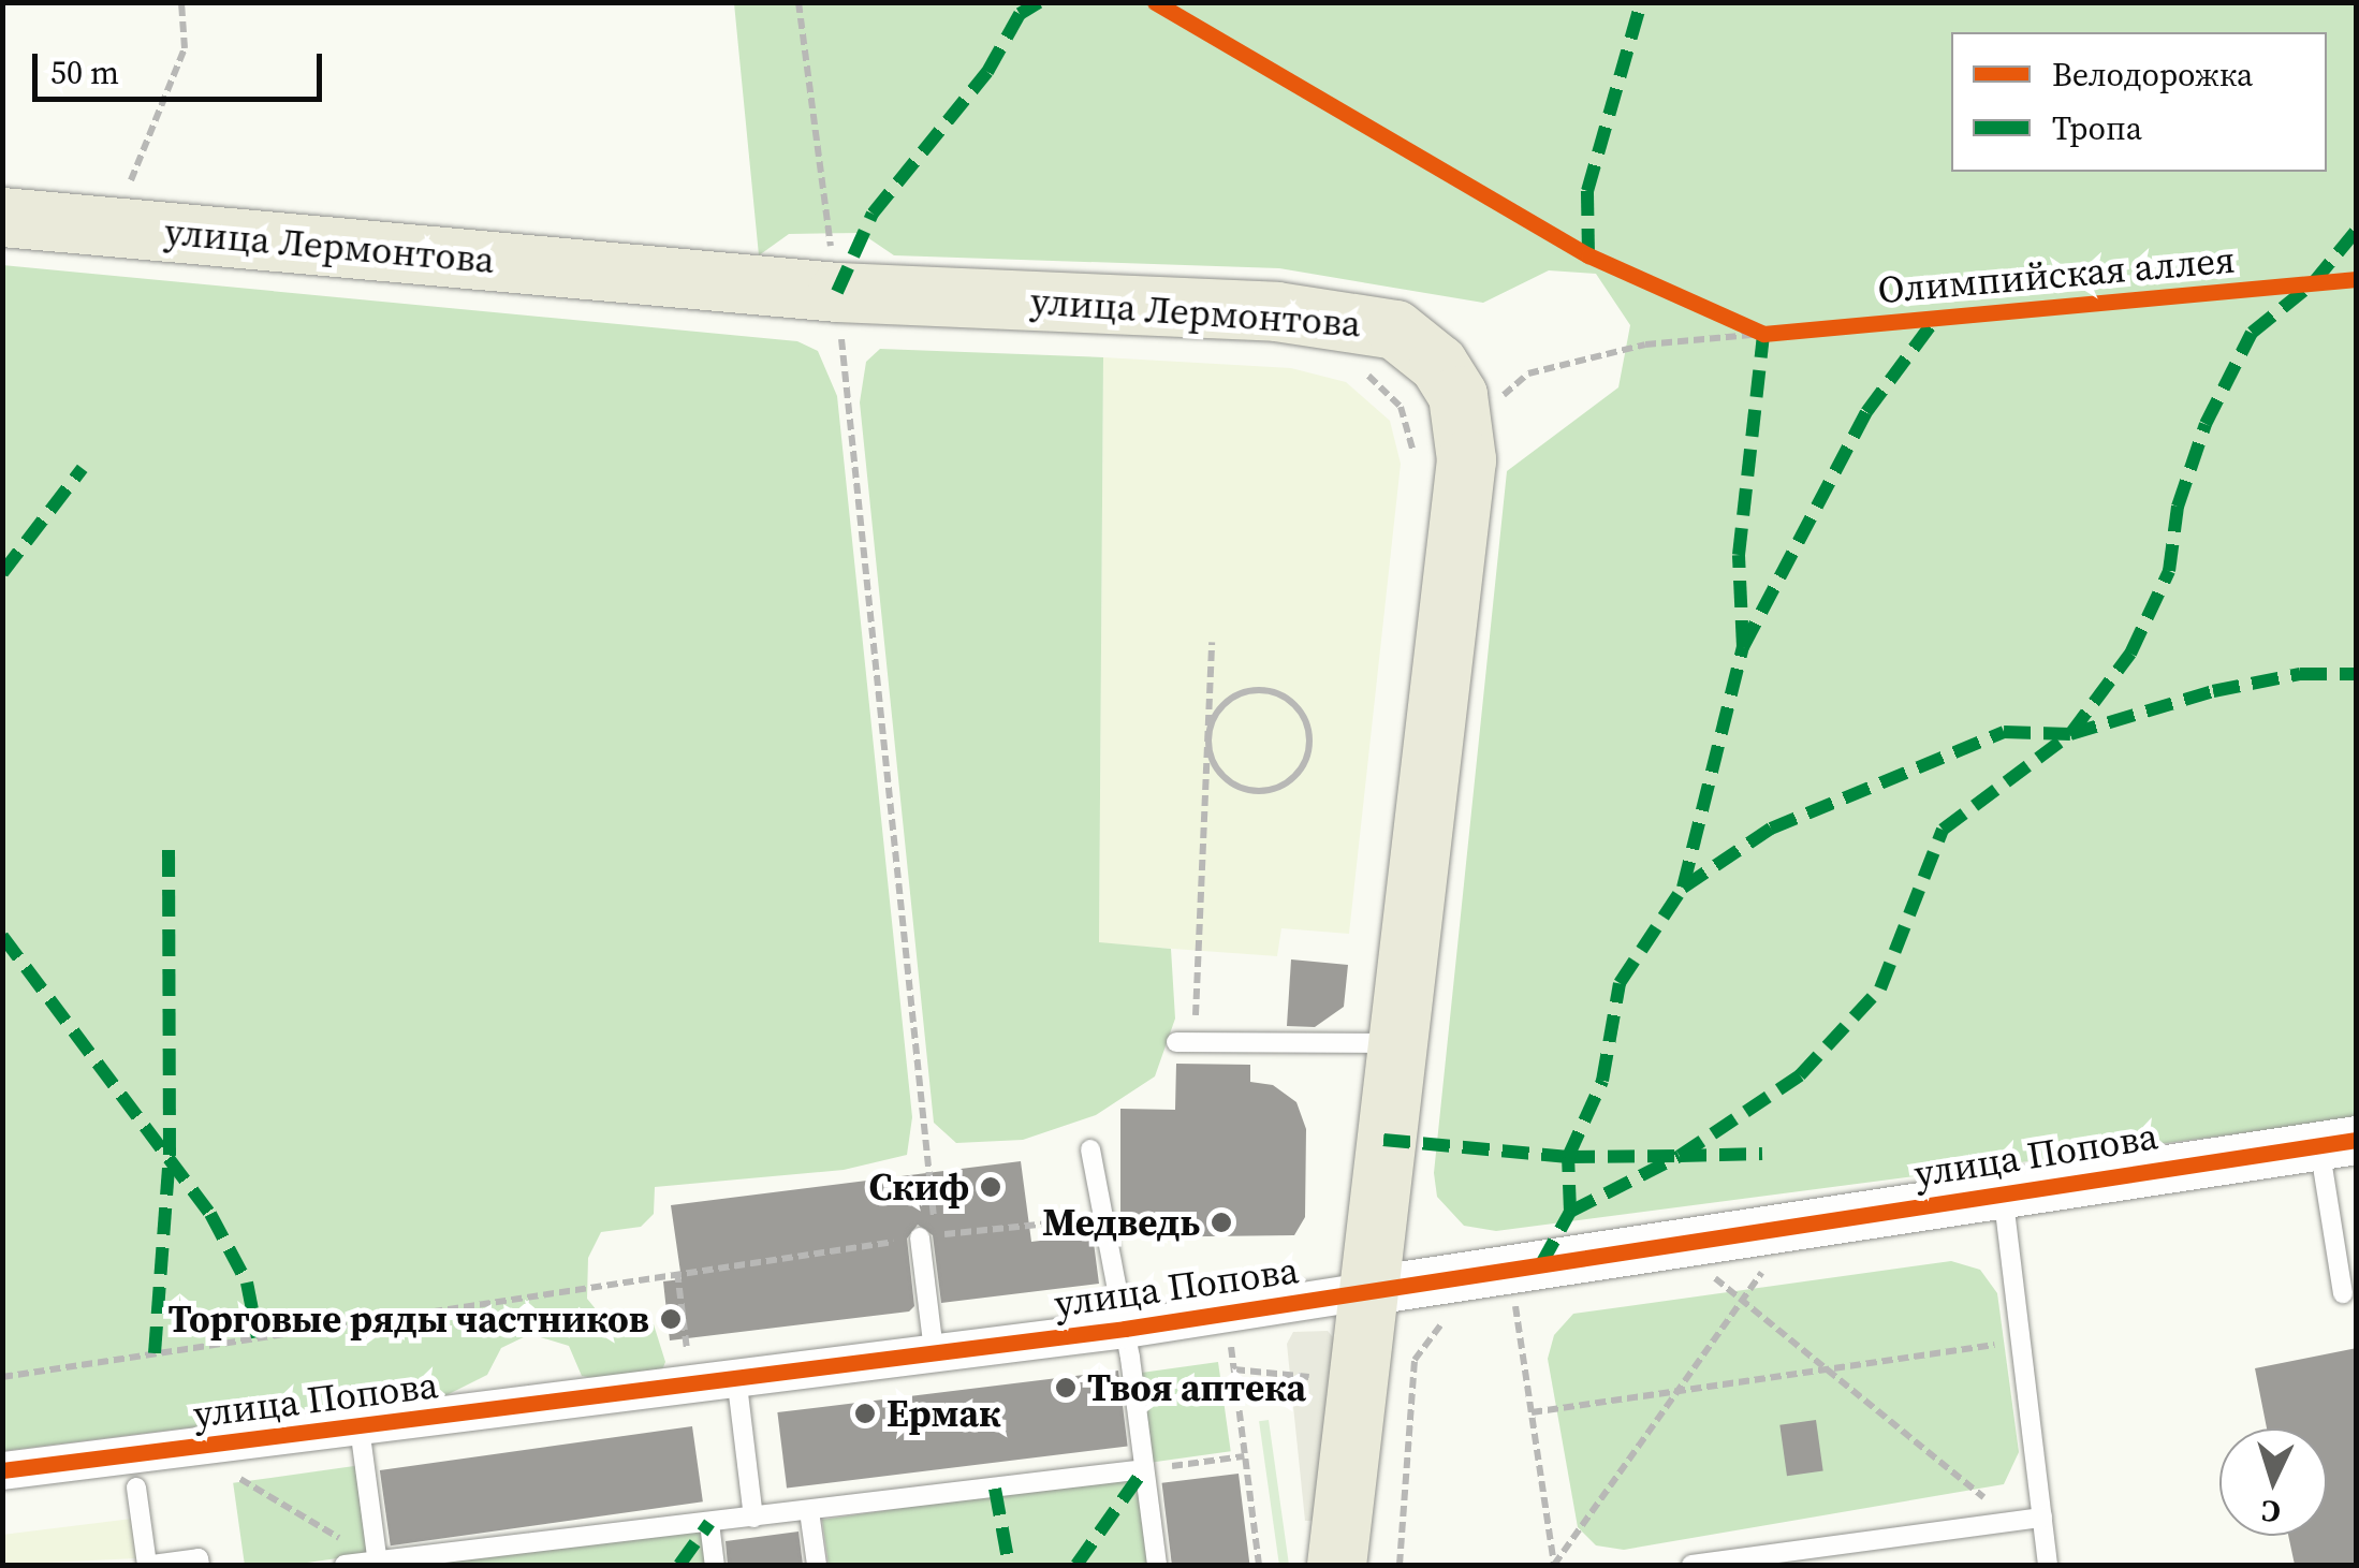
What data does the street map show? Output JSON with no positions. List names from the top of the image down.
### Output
{
  "streets": {
    "main road": ["улица Лермонтова"],
    "street": ["улица Попова"],
    "cycle path": ["Олимпийская аллея"]
  },
  "places": [
    "Скиф",
    "Медведь",
    "Торговые ряды частников",
    "Твоя аптека",
    "Ермак"
  ],
  "legend": ["Велодорожка", "Тропа"],
  "scale_bar": "50 m",
  "north": "bottom"
}
